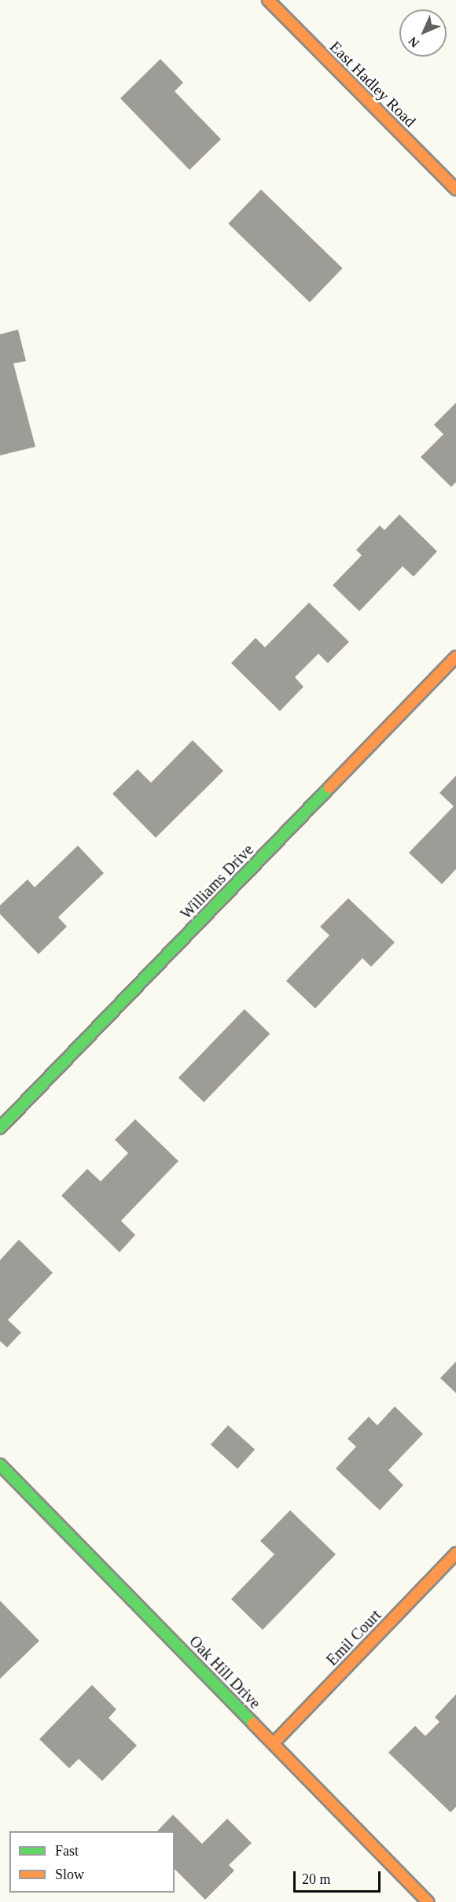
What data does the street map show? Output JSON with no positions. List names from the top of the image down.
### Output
{
  "streets": {
    "street": [
      "East Hadley Road",
      "Williams Drive",
      "Emil Court",
      "Oak Hill Drive"
    ]
  },
  "crossings": [
    ["Emil Court", "Oak Hill Drive"]
  ],
  "legend": ["Fast", "Slow"],
  "scale_bar": "20 m",
  "north": "bottom left"
}
